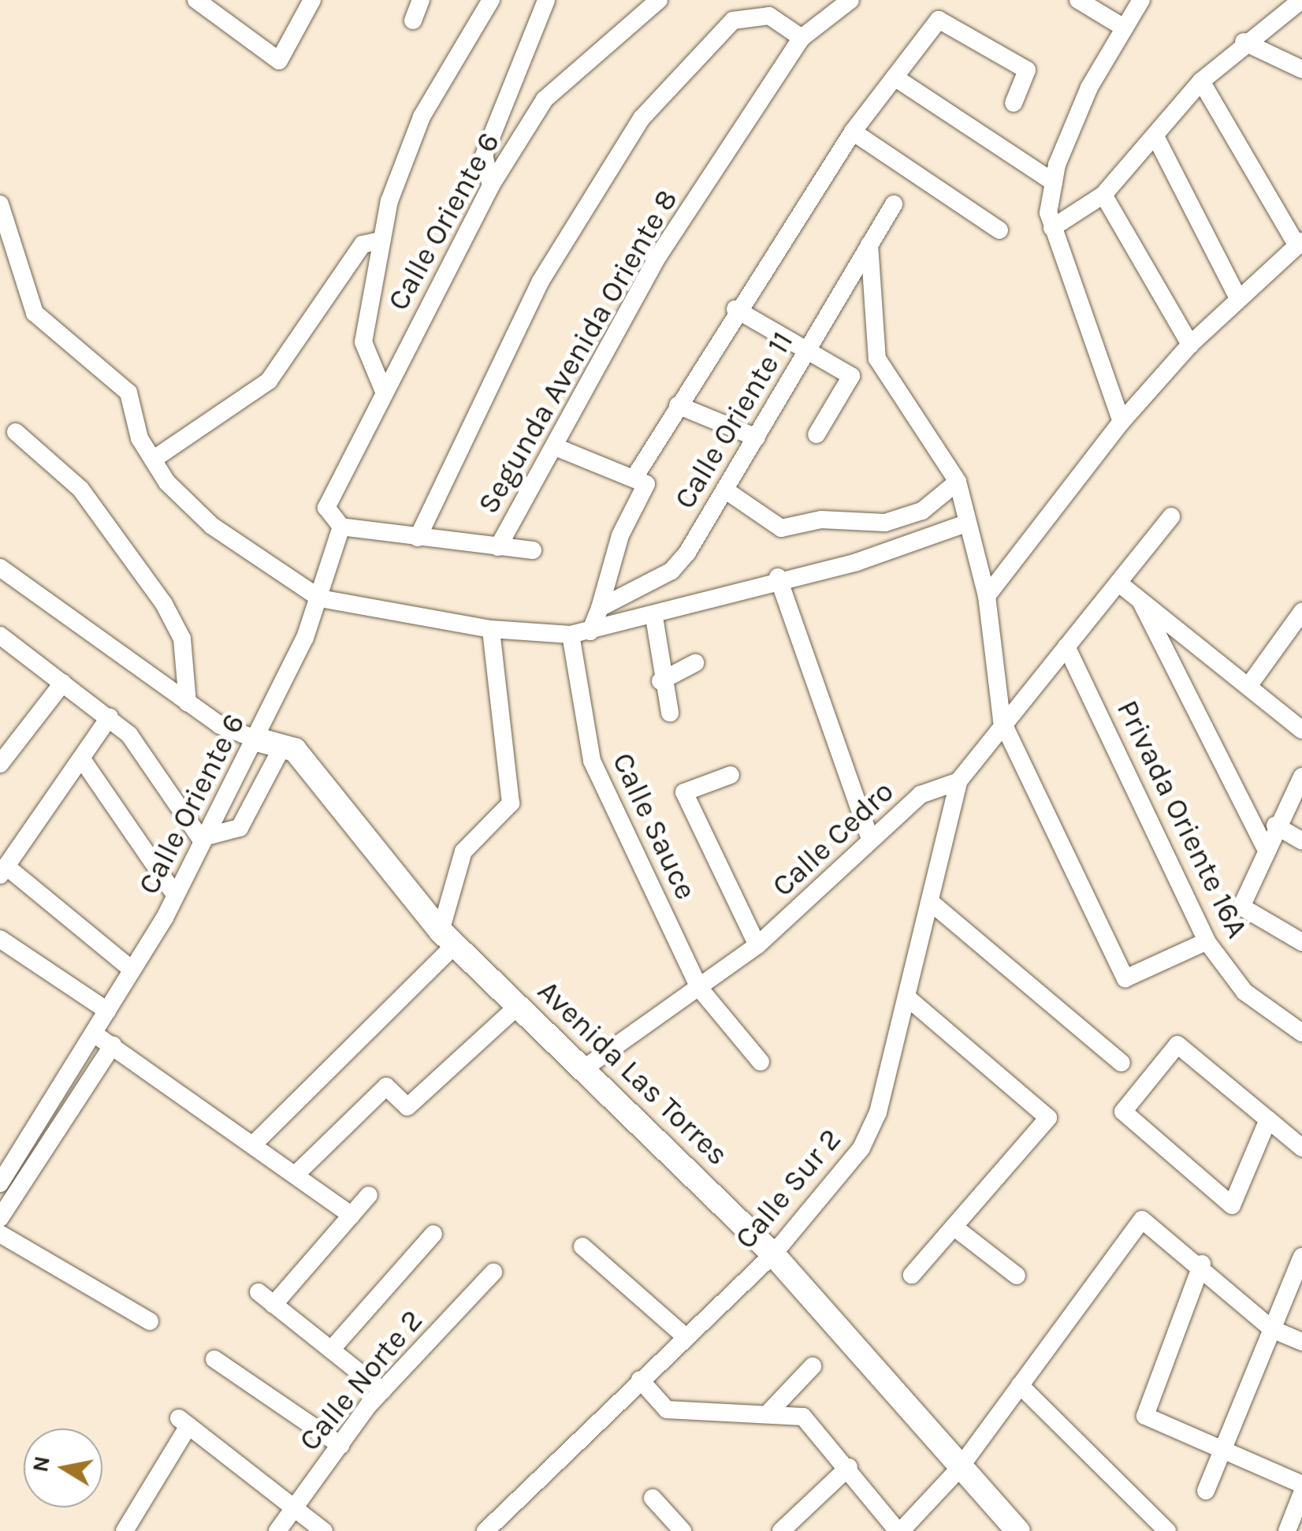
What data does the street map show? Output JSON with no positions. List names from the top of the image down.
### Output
{
  "streets": {
    "main road": ["Avenida Las Torres"],
    "street": [
      "Calle Oriente 6",
      "Segunda Avenida Oriente 8",
      "Calle Oriente 11",
      "Privada Oriente 16A",
      "Calle Sauce",
      "Calle Cedro",
      "Calle Sur 2",
      "Calle Norte 2"
    ]
  },
  "crossings": [
    ["Calle Sauce", "Calle Cedro"],
    ["Calle Cedro", "Avenida Las Torres"],
    ["Calle Cedro", "Calle Sur 2"],
    ["Avenida Las Torres", "Calle Sur 2"]
  ],
  "north": "left"
}
